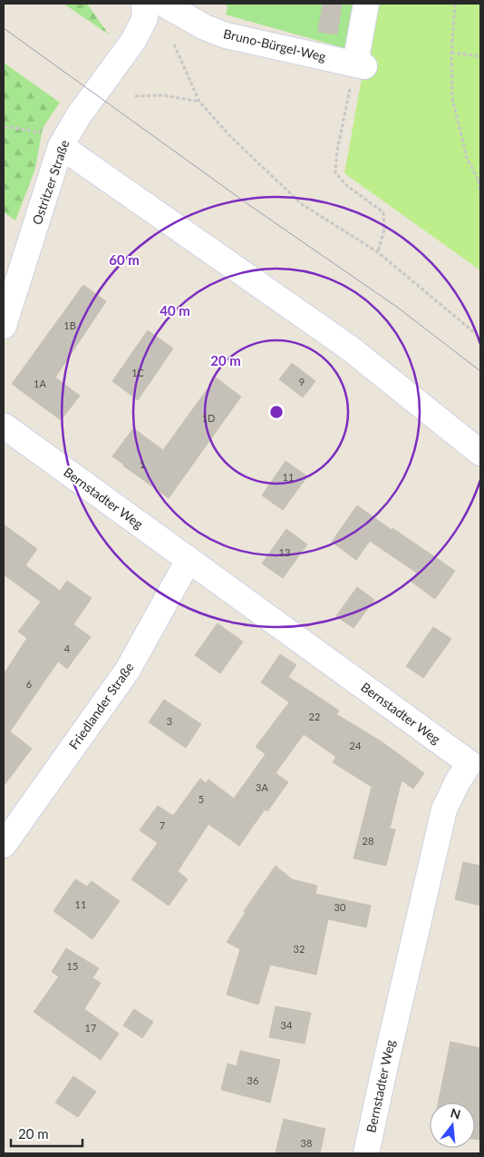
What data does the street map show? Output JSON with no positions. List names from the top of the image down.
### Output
{
  "streets": {
    "street": [
      "Bruno-Bürgel-Weg",
      "Ostritzer Straße",
      "Bernstadter Weg",
      "Friedlander Straße"
    ]
  },
  "crossings": [
    ["Bernstadter Weg", "Friedlander Straße"]
  ],
  "house_numbers": [
    "1B",
    "1C",
    "9",
    "1A",
    "1D",
    "1",
    "11",
    "13",
    "4",
    "6",
    "22",
    "3",
    "24",
    "3A",
    "5",
    "7",
    "28",
    "11",
    "30",
    "32",
    "15",
    "34",
    "17",
    "36",
    "38"
  ],
  "scale_bar": "20 m",
  "north": "top",
  "rings": ["60 m", "40 m", "20 m"]
}
